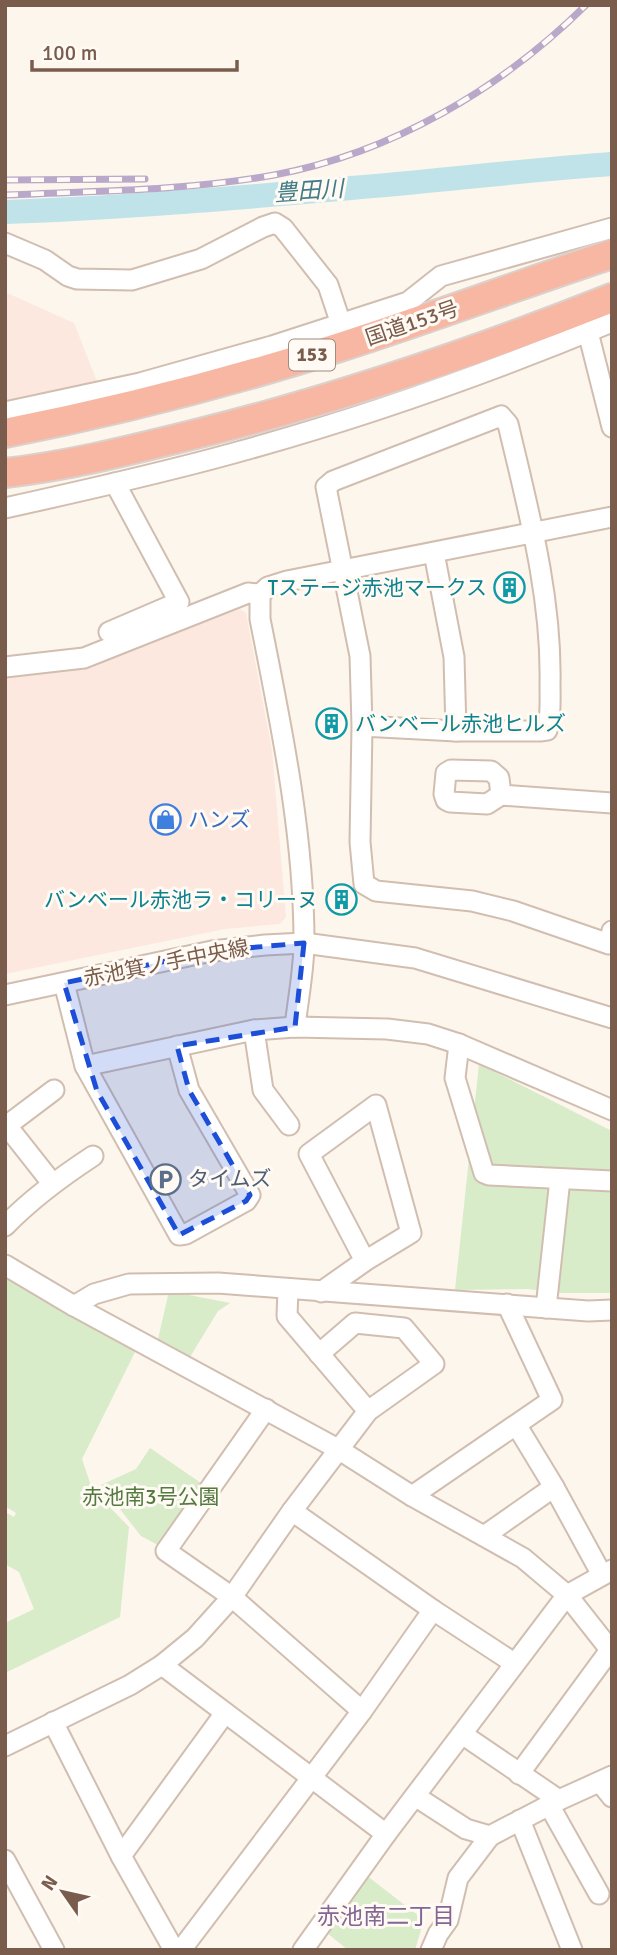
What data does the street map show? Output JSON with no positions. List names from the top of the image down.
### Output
{
  "streets": {
    "highway": ["国道153号", "153"],
    "street": ["赤池箕ノ手中央線"]
  },
  "districts": ["赤池南二丁目"],
  "water": ["豊田川"],
  "parks": ["赤池南3号公園"],
  "places": {
    "building": ["Tステージ赤池マークス", "バンベール赤池ヒルズ", "バンベール赤池ラ・コリーヌ"],
    "shop": ["ハンズ"],
    "parking": ["タイムズ"]
  },
  "scale_bar": "100 m",
  "north": "top left"
}
